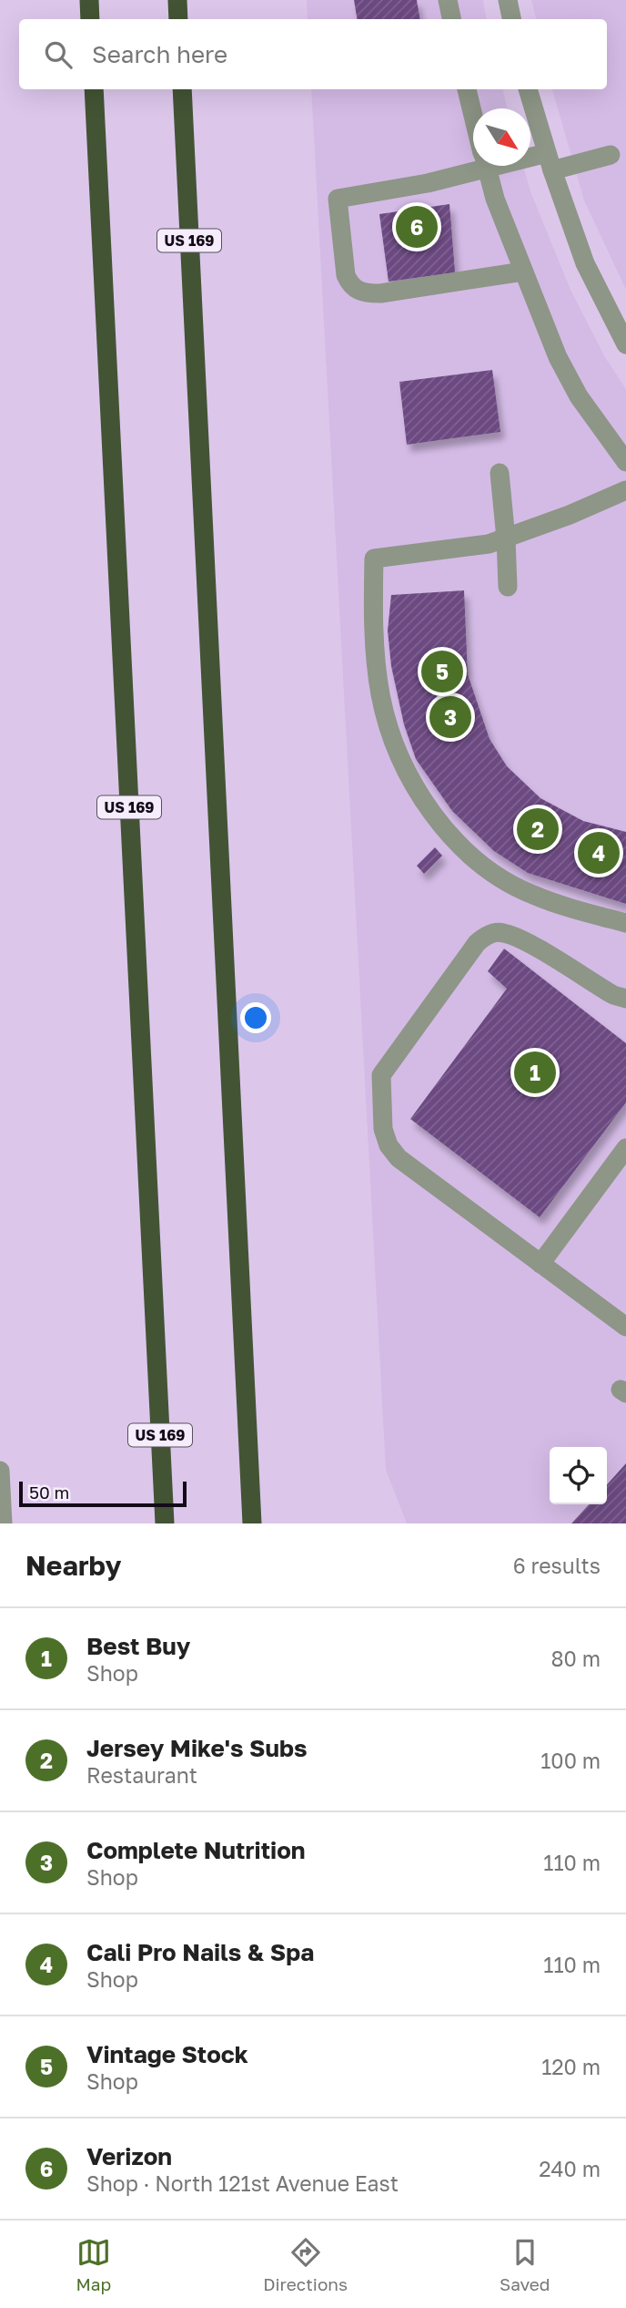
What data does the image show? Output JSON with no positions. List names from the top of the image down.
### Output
{
  "streets": {
    "highway": ["US 169"]
  },
  "scale_bar": "50 m",
  "north": "bottom right",
  "page": {
    "search": "Search here",
    "pins": [
      "6",
      "5",
      "3",
      "2",
      "4",
      "1"
    ],
    "scale": "50 m",
    "heading": ["Nearby", "6 results"],
    "list": [
      {
        "mark": "1",
        "name": "Best Buy",
        "note": "Shop",
        "value": "80 m"
      },
      {
        "mark": "2",
        "name": "Jersey Mike's Subs",
        "note": "Restaurant",
        "value": "100 m"
      },
      {
        "mark": "3",
        "name": "Complete Nutrition",
        "note": "Shop",
        "value": "110 m"
      },
      {
        "mark": "4",
        "name": "Cali Pro Nails & Spa",
        "note": "Shop",
        "value": "110 m"
      },
      {
        "mark": "5",
        "name": "Vintage Stock",
        "note": "Shop",
        "value": "120 m"
      },
      {
        "mark": "6",
        "name": "Verizon",
        "note": "Shop · North 121st Avenue East",
        "value": "240 m"
      }
    ],
    "nav": ["Map", "Directions", "Saved"]
  }
}
